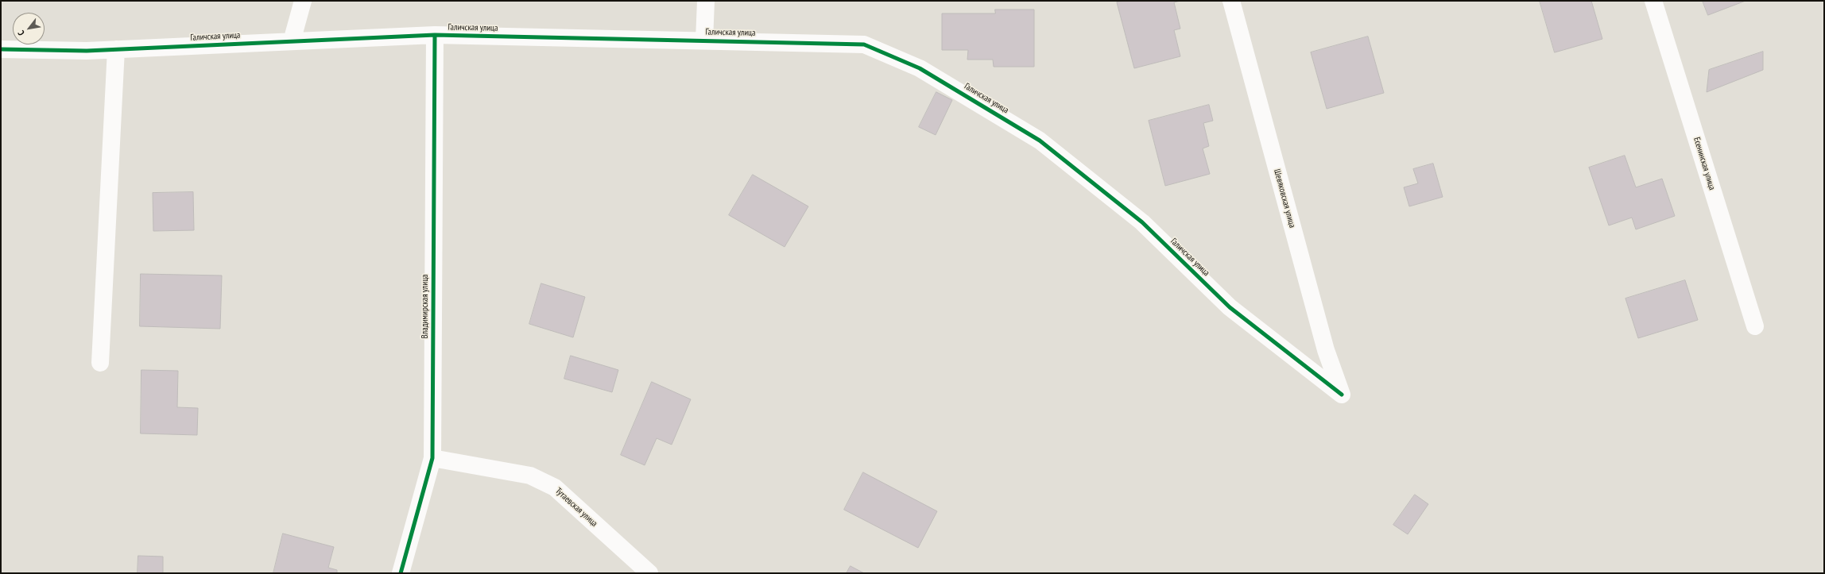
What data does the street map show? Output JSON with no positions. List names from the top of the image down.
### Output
{
  "streets": {
    "street": [
      "Галичская улица",
      "Есенинская улица",
      "Шевяковская улица",
      "Владимирская улица",
      "Тутаевская улица"
    ]
  },
  "crossings": [
    ["Галичская улица", "Шевяковская улица"],
    ["Галичская улица", "Владимирская улица"],
    ["Владимирская улица", "Тутаевская улица"]
  ],
  "north": "bottom left"
}
